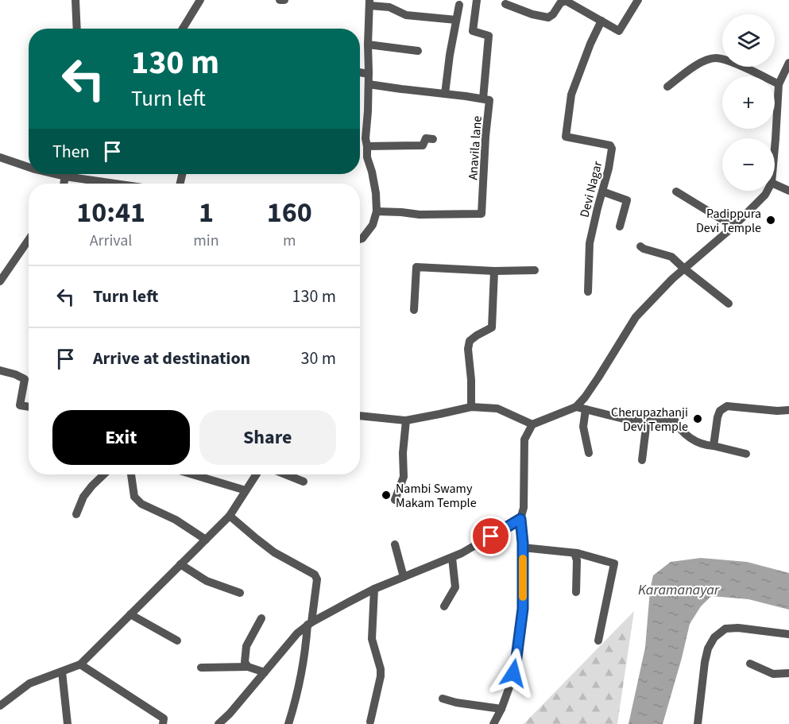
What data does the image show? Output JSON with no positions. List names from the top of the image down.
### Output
{
  "streets": {
    "street": ["Anavila lane", "Devi Nagar"]
  },
  "water": ["Karamanayar"],
  "places": ["Padippura Devi Temple", "Cherupazhanji Devi Temple", "Nambi Swamy Makam Temple"],
  "page": {
    "map_buttons": ["+", "−"],
    "turn": ["130 m", "Turn left"],
    "then": "Then",
    "eta": [
      "10:41",
      "Arrival",
      "1",
      "min",
      "160",
      "m"
    ],
    "list": [
      {
        "name": "Turn left",
        "value": "130 m"
      },
      {
        "name": "Arrive at destination",
        "value": "30 m"
      }
    ],
    "buttons": ["Exit", "Share"]
  }
}
